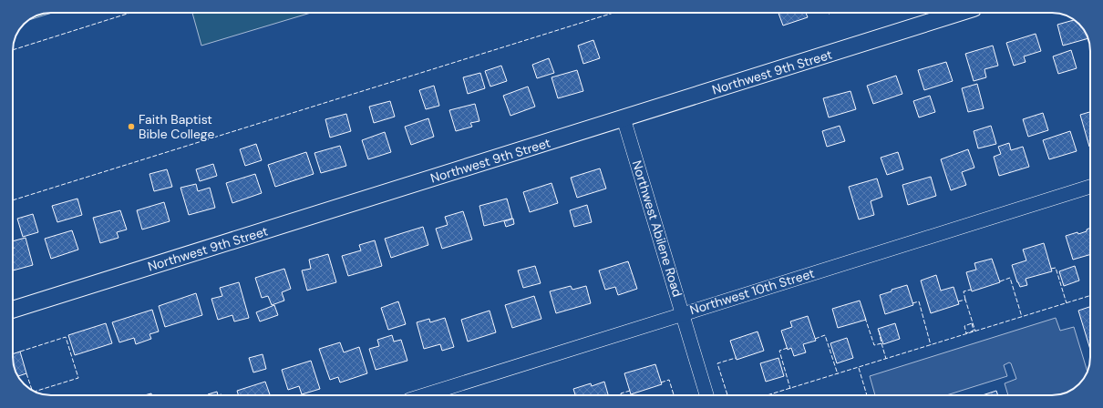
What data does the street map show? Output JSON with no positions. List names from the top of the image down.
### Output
{
  "streets": {
    "street": ["Northwest 9th Street", "Northwest Abilene Road", "Northwest 10th Street"]
  },
  "crossings": [
    ["Northwest 9th Street", "Northwest Abilene Road"],
    ["Northwest Abilene Road", "Northwest 10th Street"]
  ],
  "places": ["Faith Baptist Bible College"]
}
